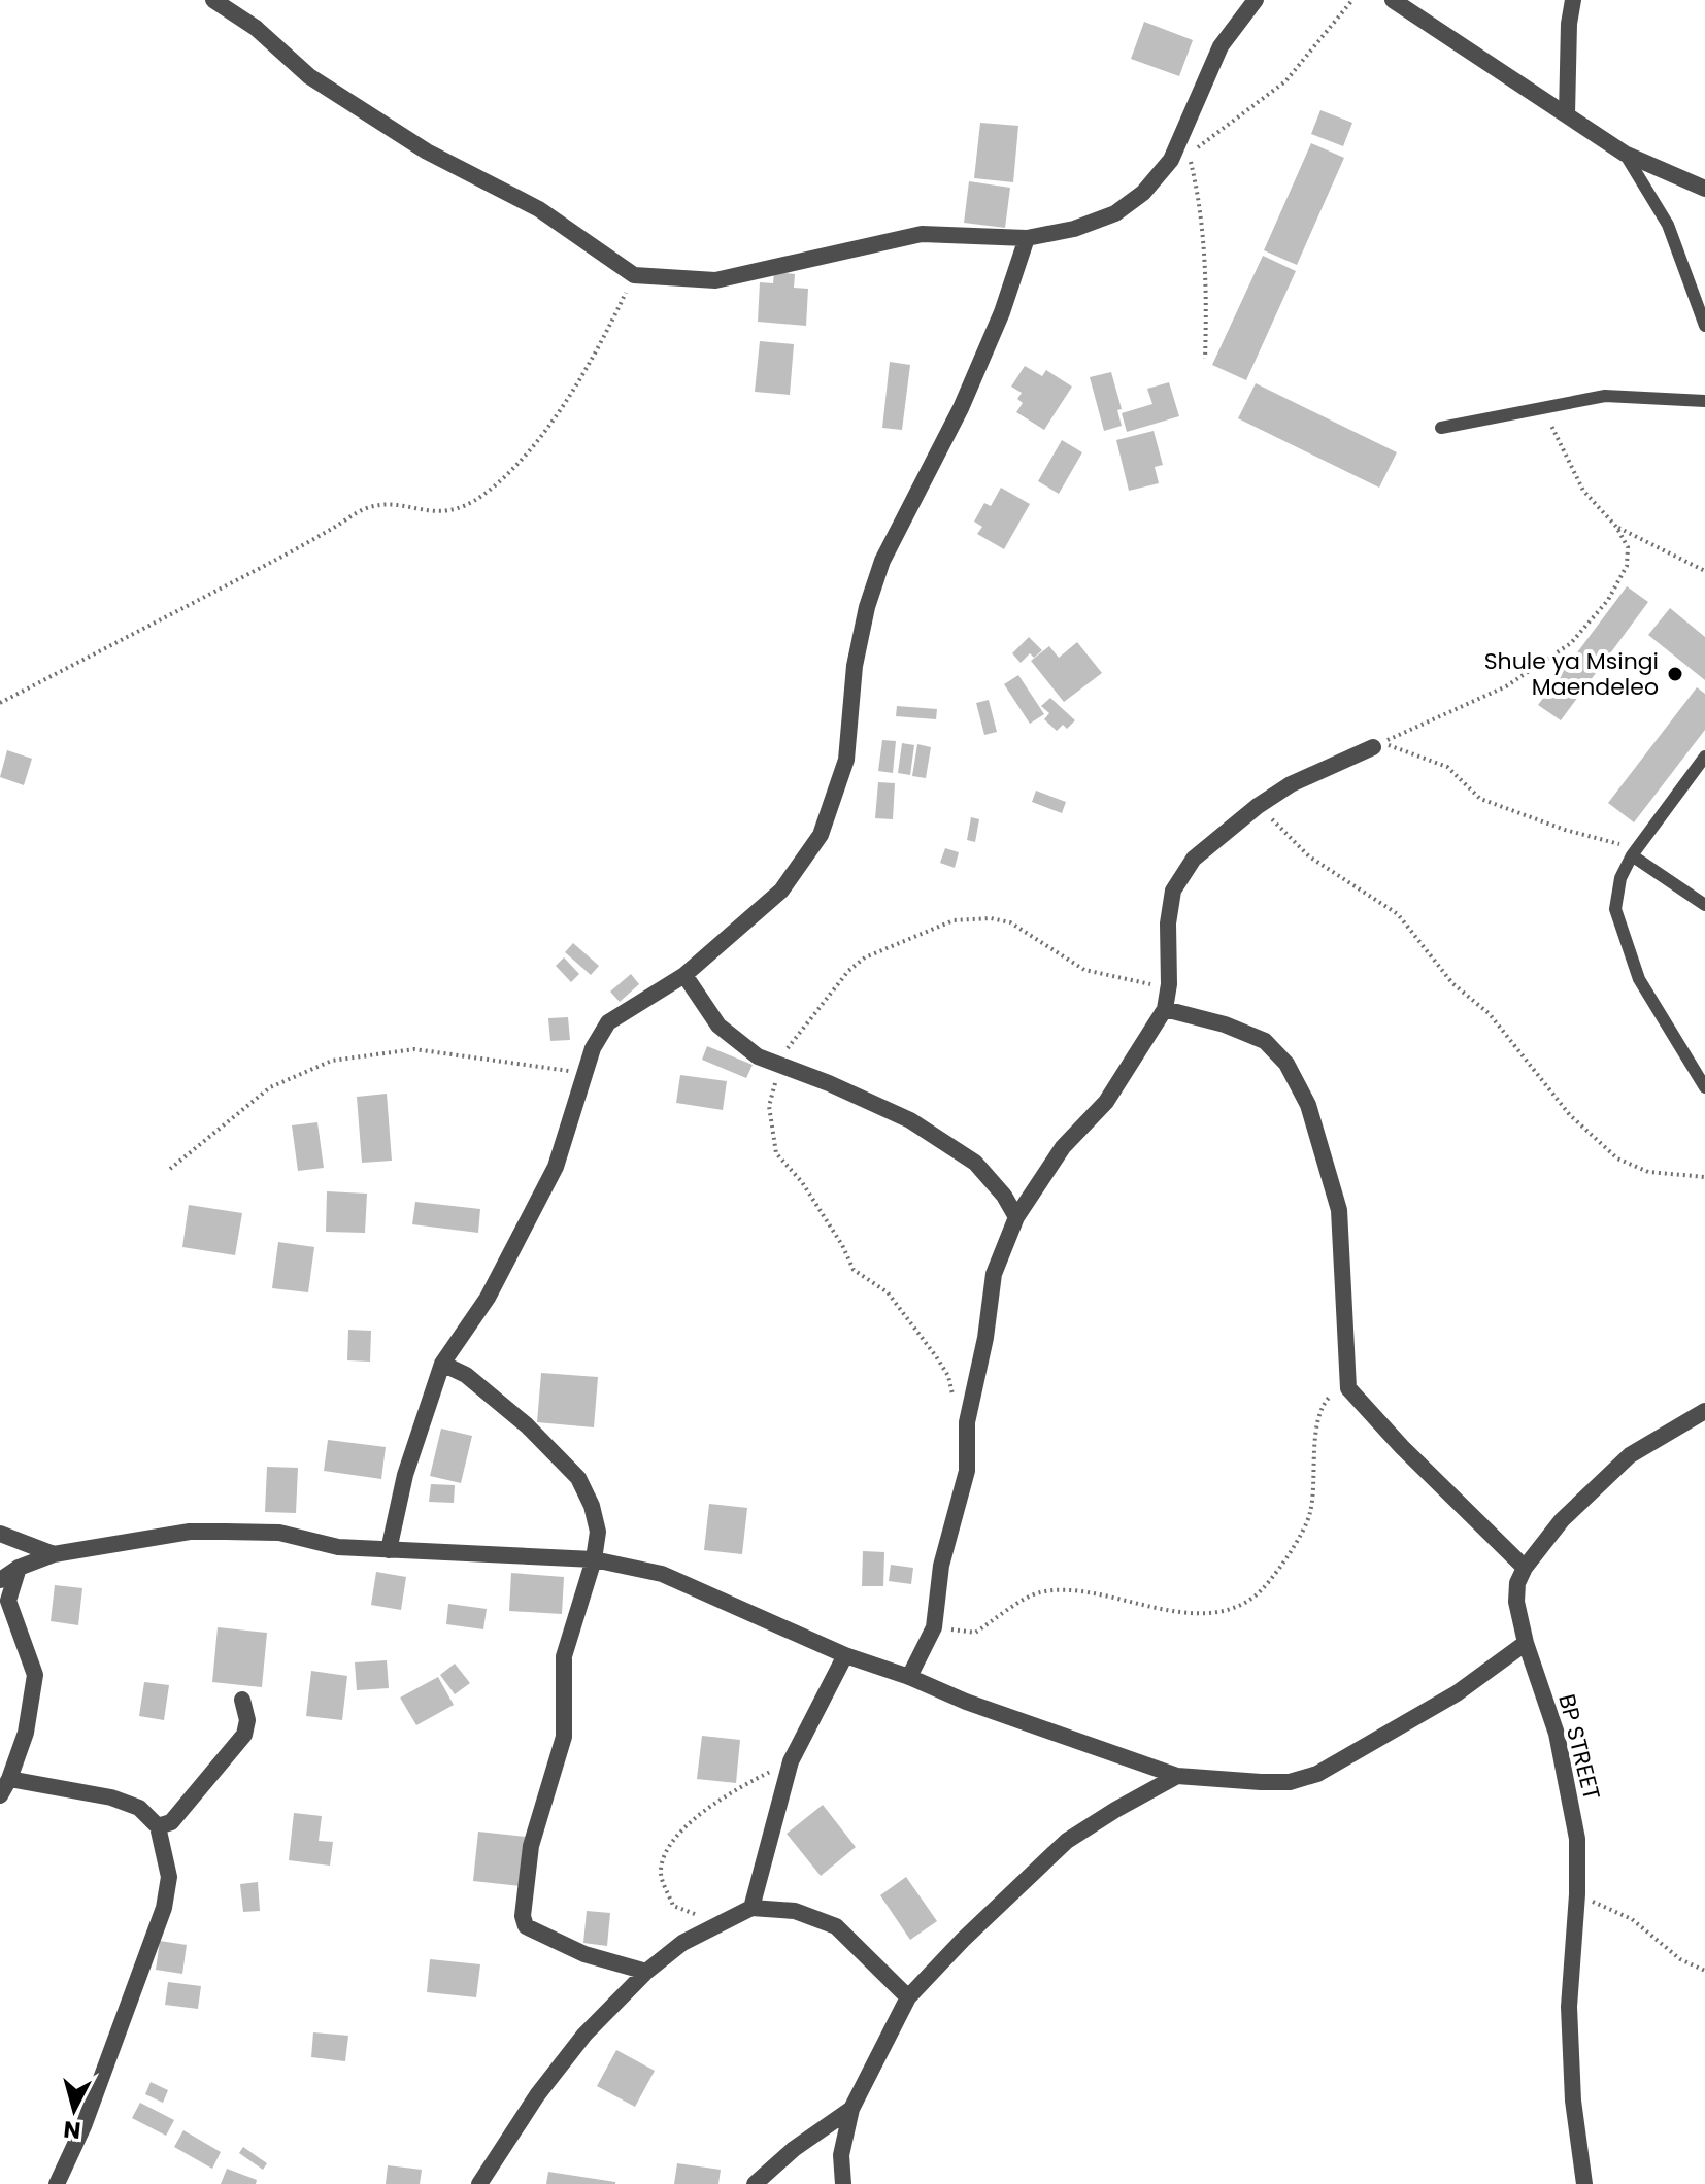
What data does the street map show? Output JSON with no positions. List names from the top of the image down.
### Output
{
  "streets": {
    "street": ["BP STREET"]
  },
  "places": ["Shule ya Msingi Maendeleo"],
  "north": "bottom"
}
